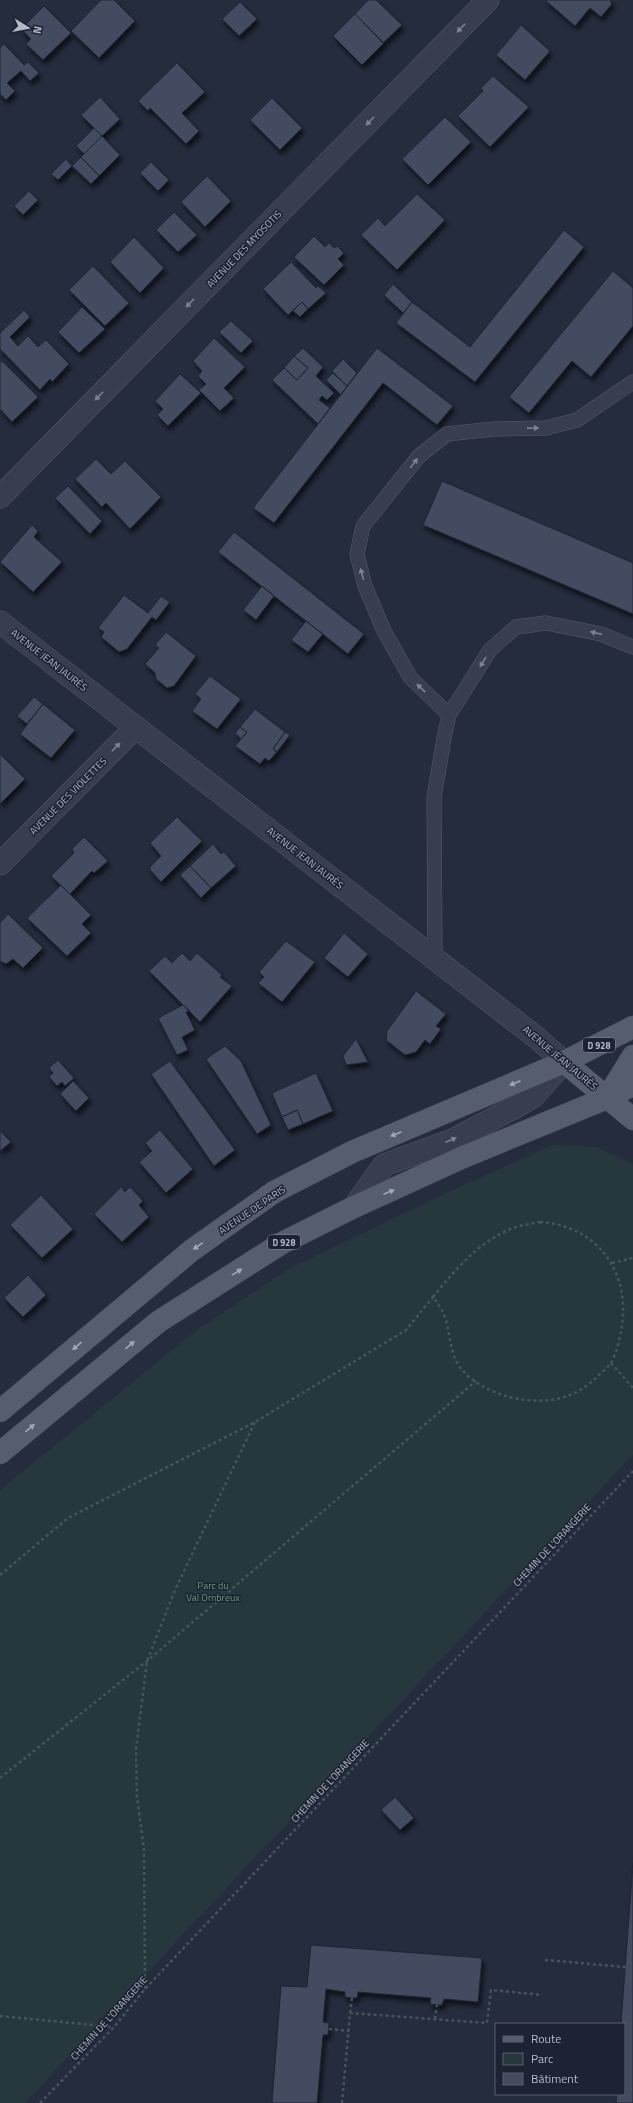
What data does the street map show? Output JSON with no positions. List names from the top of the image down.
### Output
{
  "streets": {
    "main road": ["AVENUE JEAN JAURÈS", "D 928", "AVENUE DE PARIS"],
    "street": ["AVENUE DES MYOSOTIS", "AVENUE DES VIOLETTES"],
    "path": ["CHEMIN DE L'ORANGERIE"]
  },
  "crossings": [
    ["AVENUE JEAN JAURÈS", "AVENUE DES VIOLETTES"],
    ["AVENUE JEAN JAURÈS", "AVENUE DE PARIS"]
  ],
  "one_way": ["AVENUE DES MYOSOTIS", "AVENUE DES VIOLETTES"],
  "parks": ["Parc du Val Ombreux"],
  "legend": ["Route", "Parc", "Bâtiment"],
  "north": "right"
}
